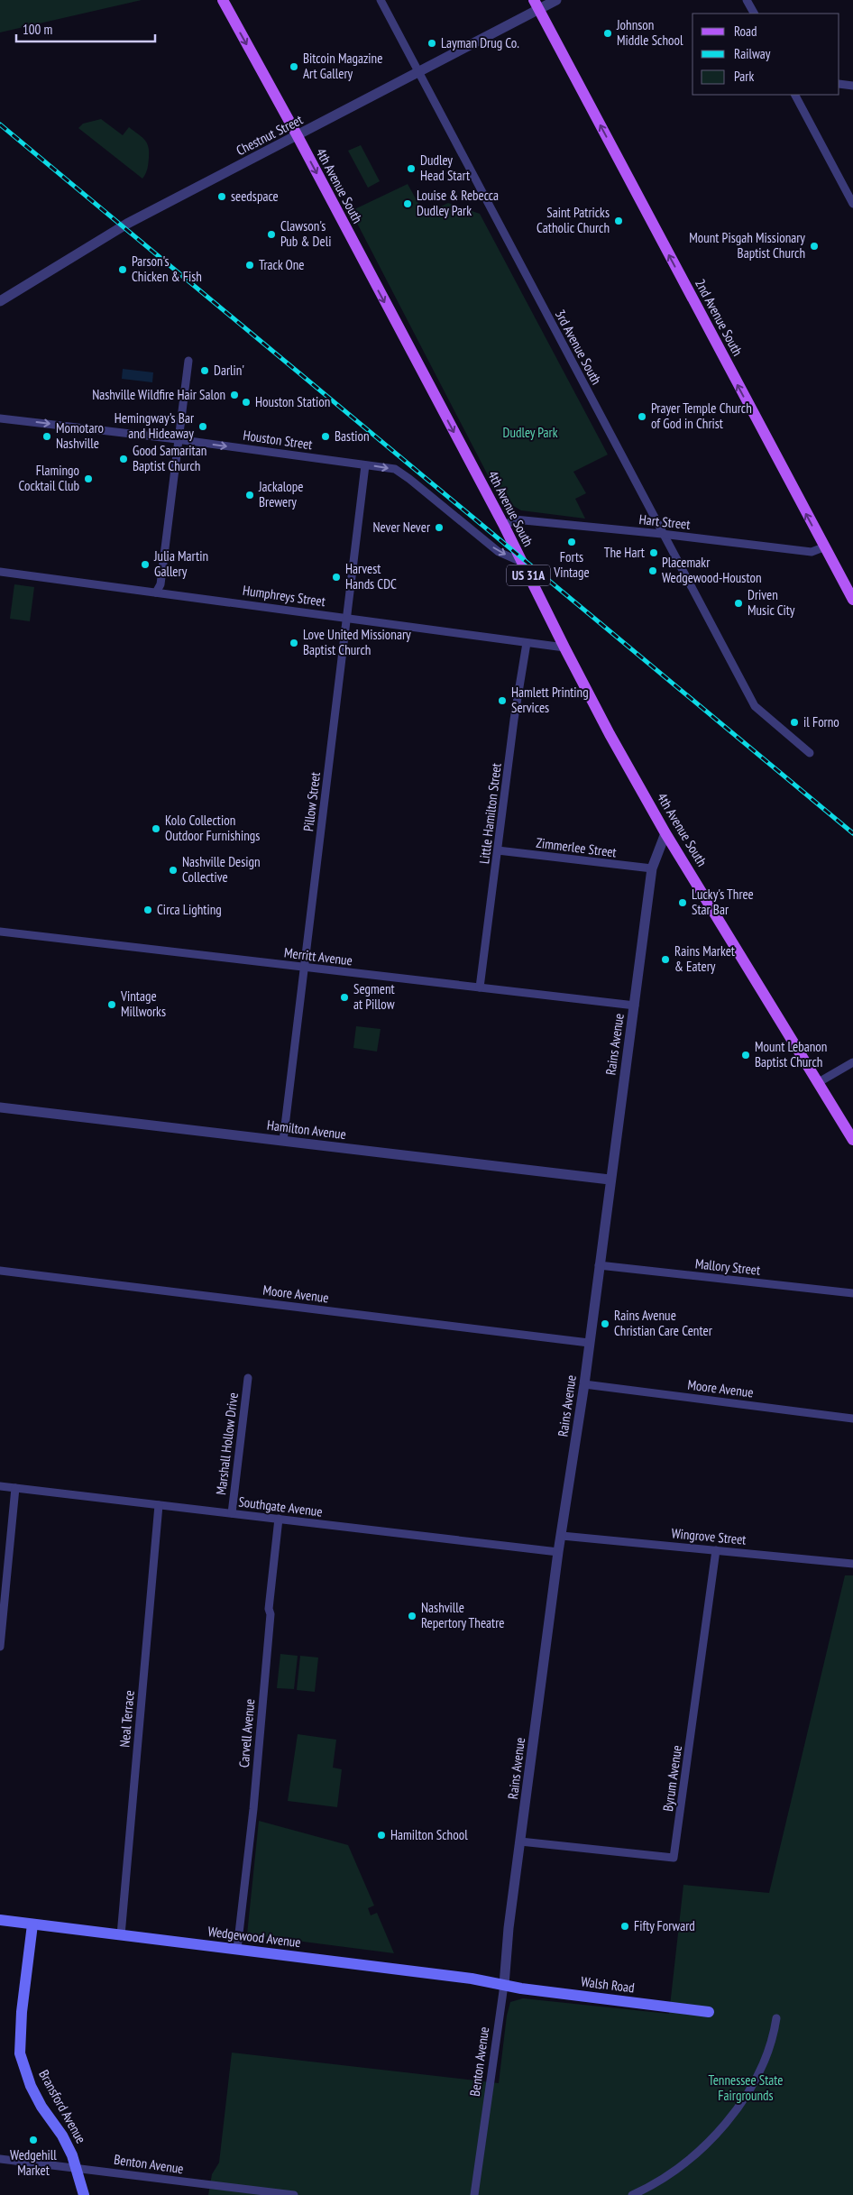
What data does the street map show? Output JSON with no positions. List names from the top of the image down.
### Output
{
  "streets": {
    "main road": [
      "4th Avenue South",
      "2nd Avenue South",
      "US 31A",
      "Wedgewood Avenue",
      "Walsh Road",
      "Bransford Avenue"
    ],
    "street": [
      "Chestnut Street",
      "3rd Avenue South",
      "Houston Street",
      "Hart Street",
      "Humphreys Street",
      "Pillow Street",
      "Little Hamilton Street",
      "Zimmerlee Street",
      "Merritt Avenue",
      "Rains Avenue",
      "Hamilton Avenue",
      "Mallory Street",
      "Moore Avenue",
      "Marshall Hollow Drive",
      "Southgate Avenue",
      "Wingrove Street",
      "Neal Terrace",
      "Carvell Avenue",
      "Byrum Avenue",
      "Benton Avenue"
    ]
  },
  "crossings": [
    ["Chestnut Street", "4th Avenue South"],
    ["Chestnut Street", "2nd Avenue South"],
    ["Chestnut Street", "3rd Avenue South"],
    ["4th Avenue South", "Houston Street"],
    ["4th Avenue South", "Hart Street"],
    ["4th Avenue South", "Humphreys Street"],
    ["4th Avenue South", "Rains Avenue"],
    ["2nd Avenue South", "Hart Street"],
    ["3rd Avenue South", "Hart Street"],
    ["Houston Street", "Pillow Street"],
    ["Humphreys Street", "Pillow Street"],
    ["Humphreys Street", "Little Hamilton Street"],
    ["Pillow Street", "Merritt Avenue"],
    ["Pillow Street", "Hamilton Avenue"],
    ["Little Hamilton Street", "Zimmerlee Street"],
    ["Little Hamilton Street", "Merritt Avenue"],
    ["Zimmerlee Street", "Rains Avenue"],
    ["Merritt Avenue", "Rains Avenue"],
    ["Rains Avenue", "Hamilton Avenue"],
    ["Rains Avenue", "Mallory Street"],
    ["Rains Avenue", "Moore Avenue"],
    ["Rains Avenue", "Southgate Avenue"],
    ["Rains Avenue", "Wingrove Street"],
    ["Rains Avenue", "Byrum Avenue"],
    ["Rains Avenue", "Wedgewood Avenue"],
    ["Rains Avenue", "Walsh Road"],
    ["Rains Avenue", "Benton Avenue"],
    ["Marshall Hollow Drive", "Southgate Avenue"],
    ["Southgate Avenue", "Neal Terrace"],
    ["Southgate Avenue", "Carvell Avenue"],
    ["Wingrove Street", "Byrum Avenue"],
    ["Neal Terrace", "Wedgewood Avenue"],
    ["Carvell Avenue", "Wedgewood Avenue"],
    ["Wedgewood Avenue", "Walsh Road"],
    ["Wedgewood Avenue", "Benton Avenue"],
    ["Wedgewood Avenue", "Bransford Avenue"],
    ["Walsh Road", "Benton Avenue"],
    ["Benton Avenue", "Bransford Avenue"]
  ],
  "one_way": ["4th Avenue South", "2nd Avenue South", "Houston Street"],
  "parks": ["Dudley Park", "Tennessee State Fairgrounds"],
  "places": [
    "Johnson Middle School",
    "Layman Drug Co.",
    "Bitcoin Magazine Art Gallery",
    "Dudley Head Start",
    "seedspace",
    "Louise & Rebecca Dudley Park",
    "Saint Patricks Catholic Church",
    "Clawson's Pub & Deli",
    "Mount Pisgah Missionary Baptist Church",
    "Track One",
    "Parson's Chicken & Fish",
    "Darlin'",
    "Nashville Wildfire Hair Salon",
    "Houston Station",
    "Prayer Temple Church of God in Christ",
    "Hemingway's Bar and Hideaway",
    "Momotaro Nashville",
    "Bastion",
    "Good Samaritan Baptist Church",
    "Flamingo Cocktail Club",
    "Jackalope Brewery",
    "Never Never",
    "Forts Vintage",
    "The Hart",
    "Julia Martin Gallery",
    "Placemakr Wedgewood-Houston",
    "Harvest Hands CDC",
    "Driven Music City",
    "Love United Missionary Baptist Church",
    "Hamlett Printing Services",
    "il Forno",
    "Kolo Collection Outdoor Furnishings",
    "Nashville Design Collective",
    "Lucky's Three Star Bar",
    "Circa Lighting",
    "Rains Market & Eatery",
    "Segment at Pillow",
    "Vintage Millworks",
    "Mount Lebanon Baptist Church",
    "Rains Avenue Christian Care Center",
    "Nashville Repertory Theatre",
    "Hamilton School",
    "Fifty Forward",
    "Wedgehill Market"
  ],
  "legend": ["Road", "Railway", "Park"],
  "scale_bar": "100 m"
}
